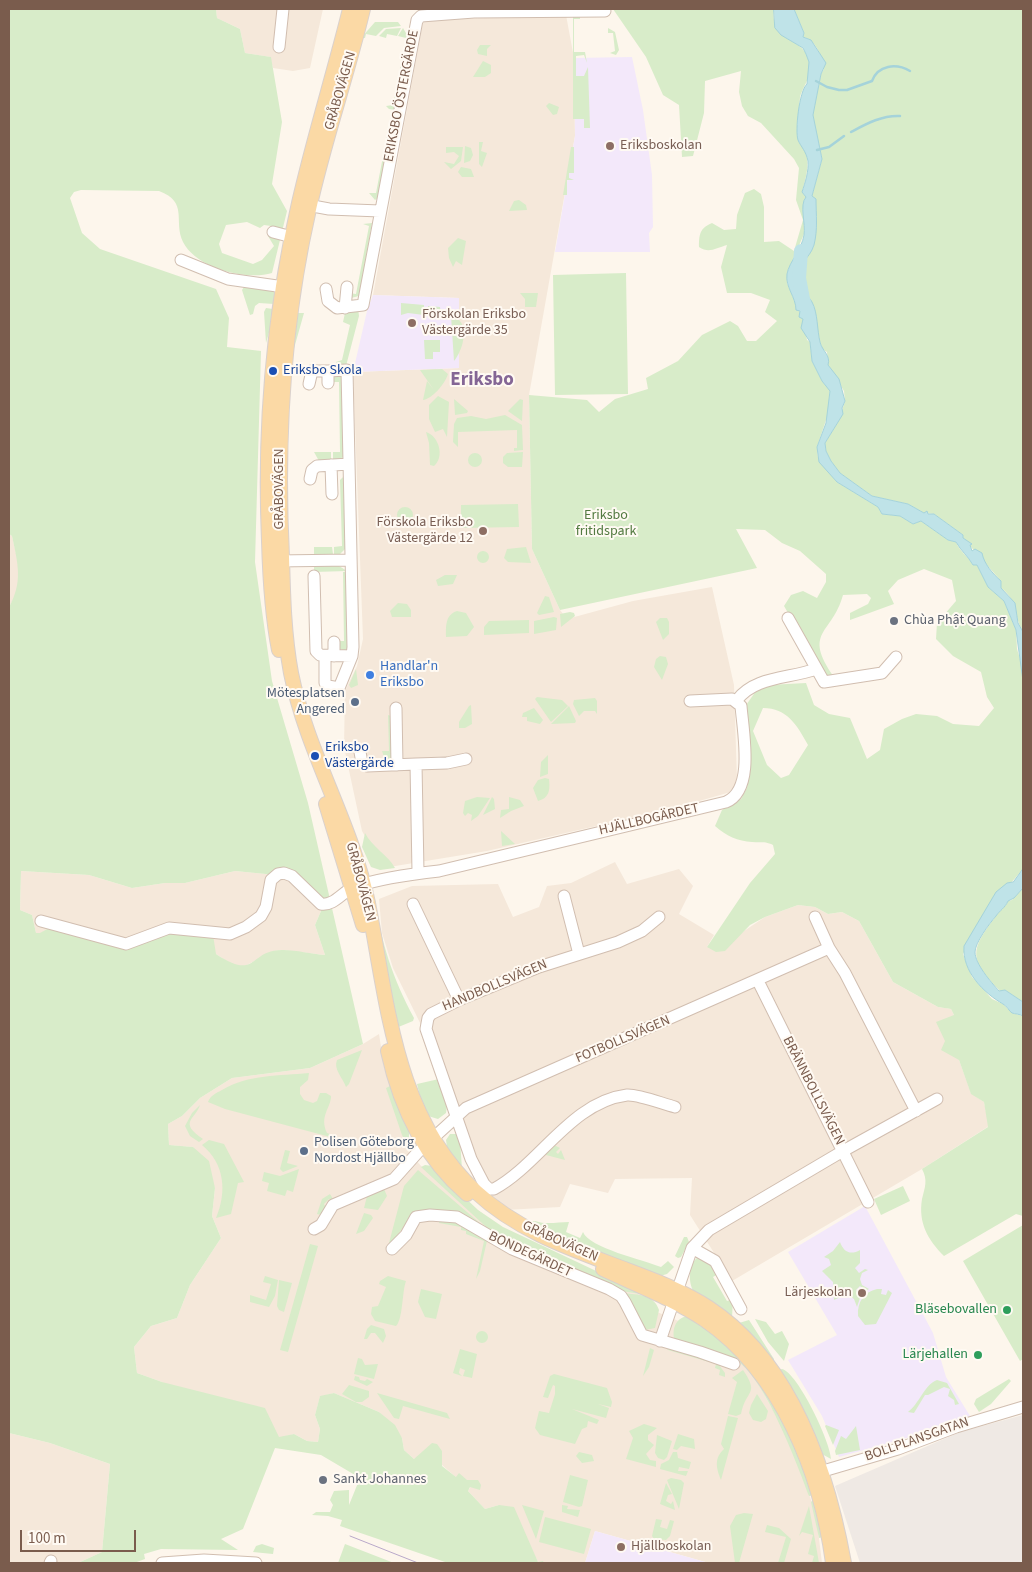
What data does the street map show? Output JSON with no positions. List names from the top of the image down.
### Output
{
  "streets": {
    "main road": ["GRÅBOVÄGEN"],
    "street": [
      "ERIKSBO ÖSTERGÄRDE",
      "HJÄLLBOGÄRDET",
      "HANDBOLLSVÄGEN",
      "FOTBOLLSVÄGEN",
      "BRÄNNBOLLSVÄGEN",
      "BONDEGÄRDET",
      "BOLLPLANSGATAN"
    ]
  },
  "crossings": [
    ["GRÅBOVÄGEN", "HJÄLLBOGÄRDET"],
    ["GRÅBOVÄGEN", "FOTBOLLSVÄGEN"],
    ["GRÅBOVÄGEN", "BOLLPLANSGATAN"],
    ["HANDBOLLSVÄGEN", "FOTBOLLSVÄGEN"],
    ["FOTBOLLSVÄGEN", "BRÄNNBOLLSVÄGEN"]
  ],
  "districts": ["Eriksbo"],
  "parks": ["Eriksbo fritidspark"],
  "places": [
    "Eriksboskolan",
    "Förskolan Eriksbo Västergärde 35",
    "Eriksbo Skola",
    "Förskola Eriksbo Västergärde 12",
    "Chùa Phật Quang",
    "Handlar'n Eriksbo",
    "Mötesplatsen Angered",
    "Eriksbo Västergärde",
    "Polisen Göteborg Nordost Hjällbo",
    "Lärjeskolan",
    "Bläsebovallen",
    "Lärjehallen",
    "Sankt Johannes",
    "Hjällboskolan"
  ],
  "scale_bar": "100 m"
}
